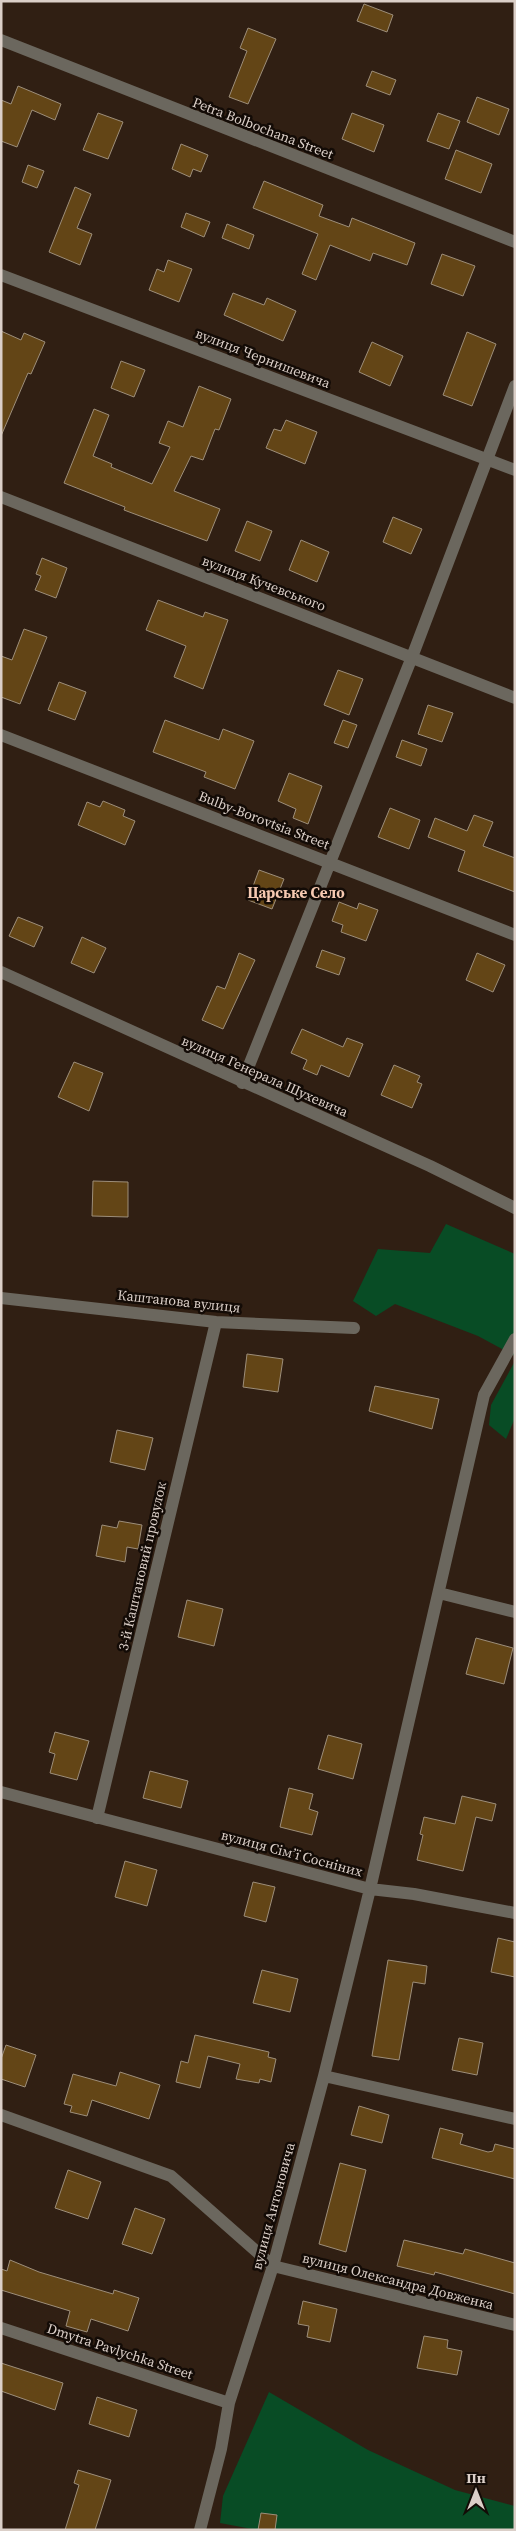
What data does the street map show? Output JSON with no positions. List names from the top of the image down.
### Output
{
  "streets": {
    "street": [
      "Petra Bolbochana Street",
      "вулиця Чернишевича",
      "вулиця Кучевського",
      "Bulby-Borovtsia Street",
      "вулиця Генерала Шухевича",
      "Каштанова вулиця",
      "3-й Каштановий провулок",
      "вулиця Сім’ї Сосніних",
      "вулиця Антоновича",
      "вулиця Олександра Довженка",
      "Dmytra Pavlychka Street"
    ]
  },
  "crossings": [
    ["Каштанова вулиця", "3-й Каштановий провулок"],
    ["3-й Каштановий провулок", "вулиця Сім’ї Сосніних"],
    ["вулиця Сім’ї Сосніних", "вулиця Антоновича"],
    ["вулиця Антоновича", "вулиця Олександра Довженка"],
    ["вулиця Антоновича", "Dmytra Pavlychka Street"]
  ],
  "districts": ["Царське Село"],
  "north": "top"
}
